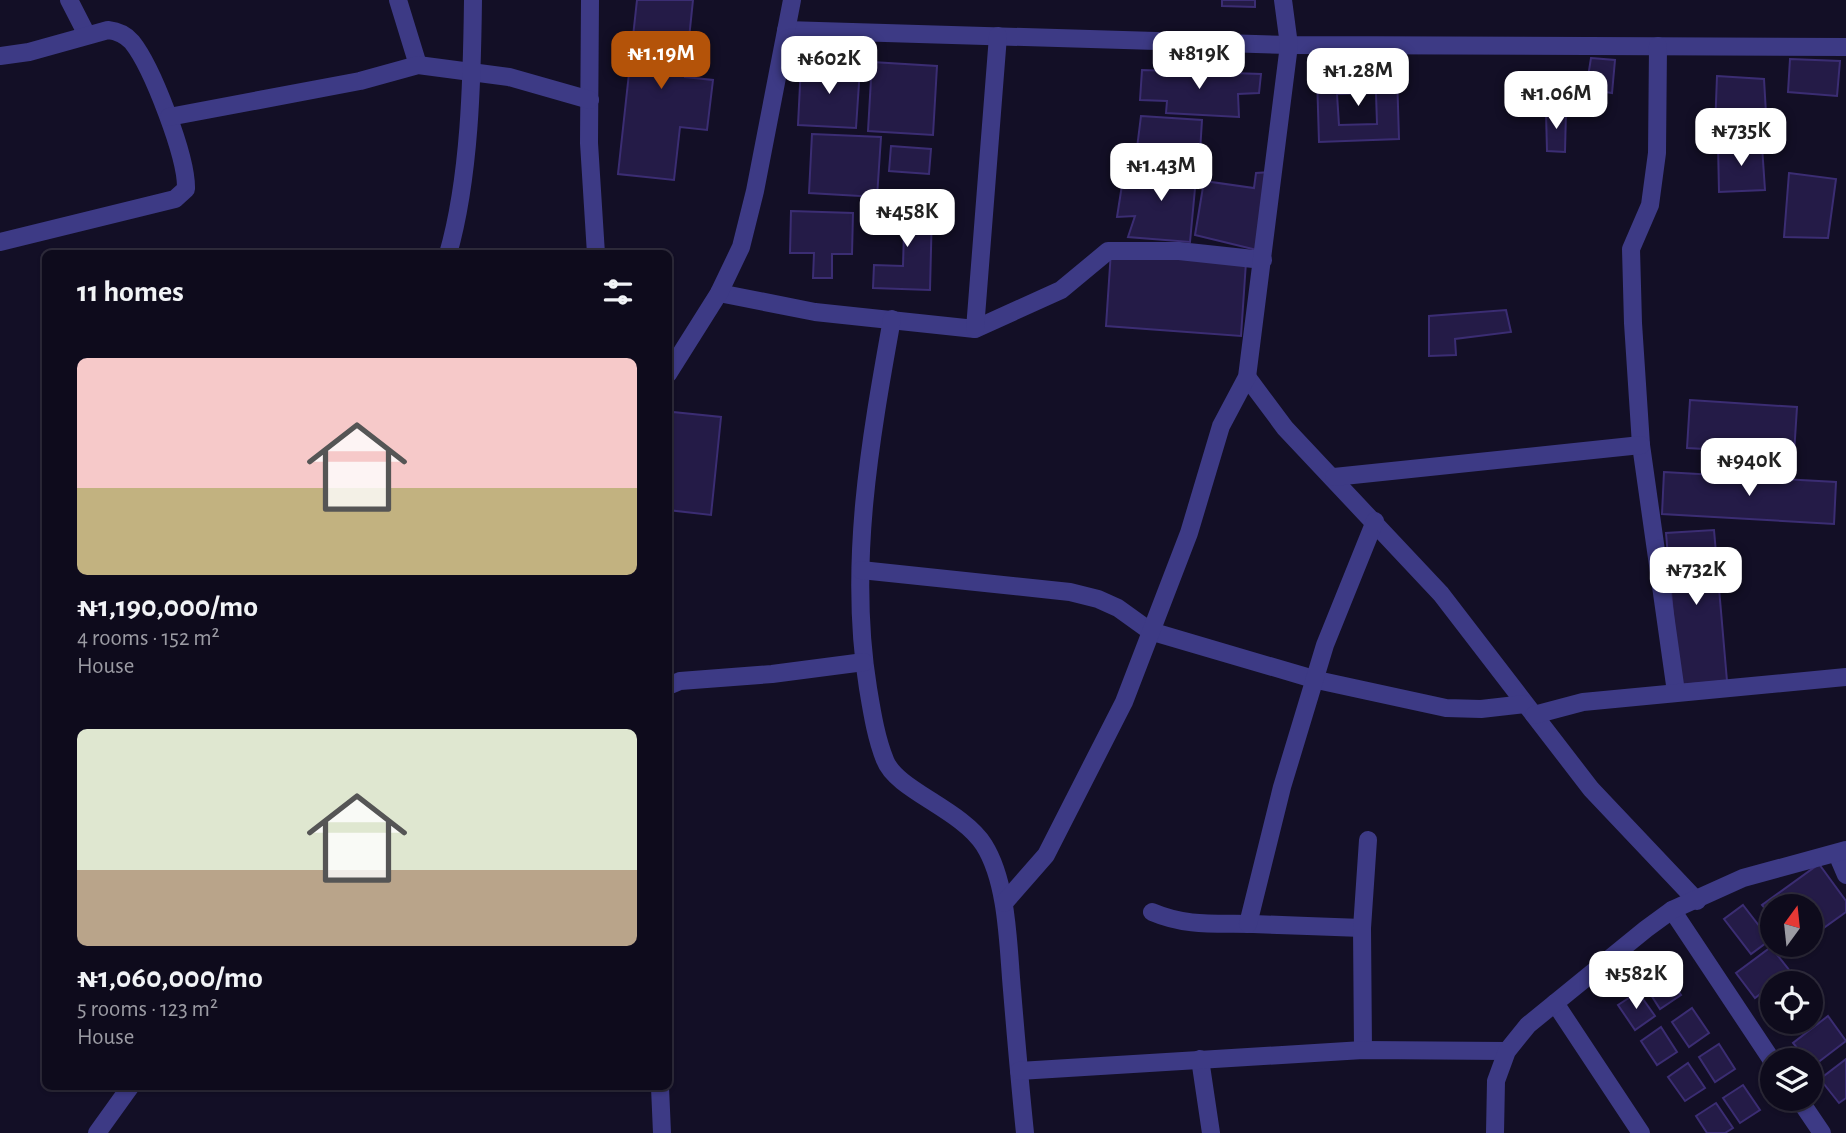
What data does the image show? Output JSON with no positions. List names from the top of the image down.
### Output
{
  "north": "top",
  "page": {
    "price": [
      "₦1.19M",
      "₦819K",
      "₦602K",
      "₦1.28M",
      "₦1.06M",
      "₦735K",
      "₦1.43M",
      "₦458K",
      "₦940K",
      "₦732K",
      "₦582K"
    ],
    "heading": "11 homes",
    "list": [
      {
        "name": "₦1,190,000/mo",
        "note": "4 rooms · 152 m² · House"
      },
      {
        "name": "₦1,060,000/mo",
        "note": "5 rooms · 123 m² · House"
      }
    ]
  }
}
